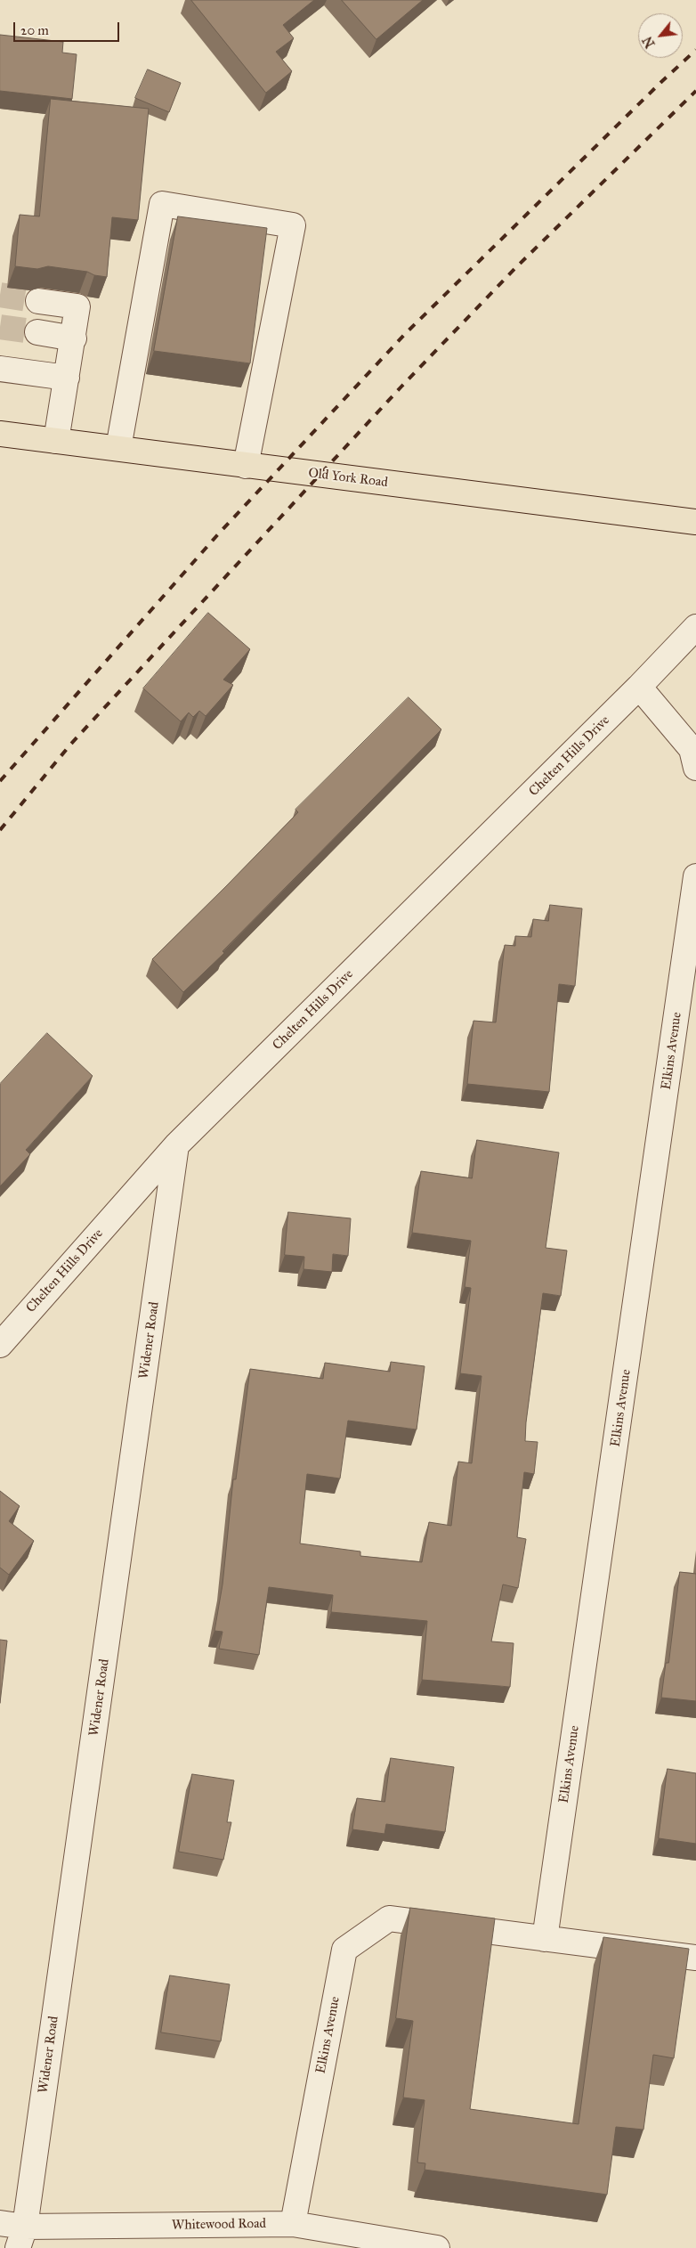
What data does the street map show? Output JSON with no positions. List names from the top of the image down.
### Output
{
  "streets": {
    "highway": ["Old York Road"],
    "street": [
      "Chelten Hills Drive",
      "Elkins Avenue",
      "Widener Road",
      "Whitewood Road"
    ]
  },
  "crossings": [
    ["Chelten Hills Drive", "Widener Road"],
    ["Elkins Avenue", "Whitewood Road"],
    ["Widener Road", "Whitewood Road"]
  ],
  "scale_bar": "20 m",
  "north": "bottom left"
}
